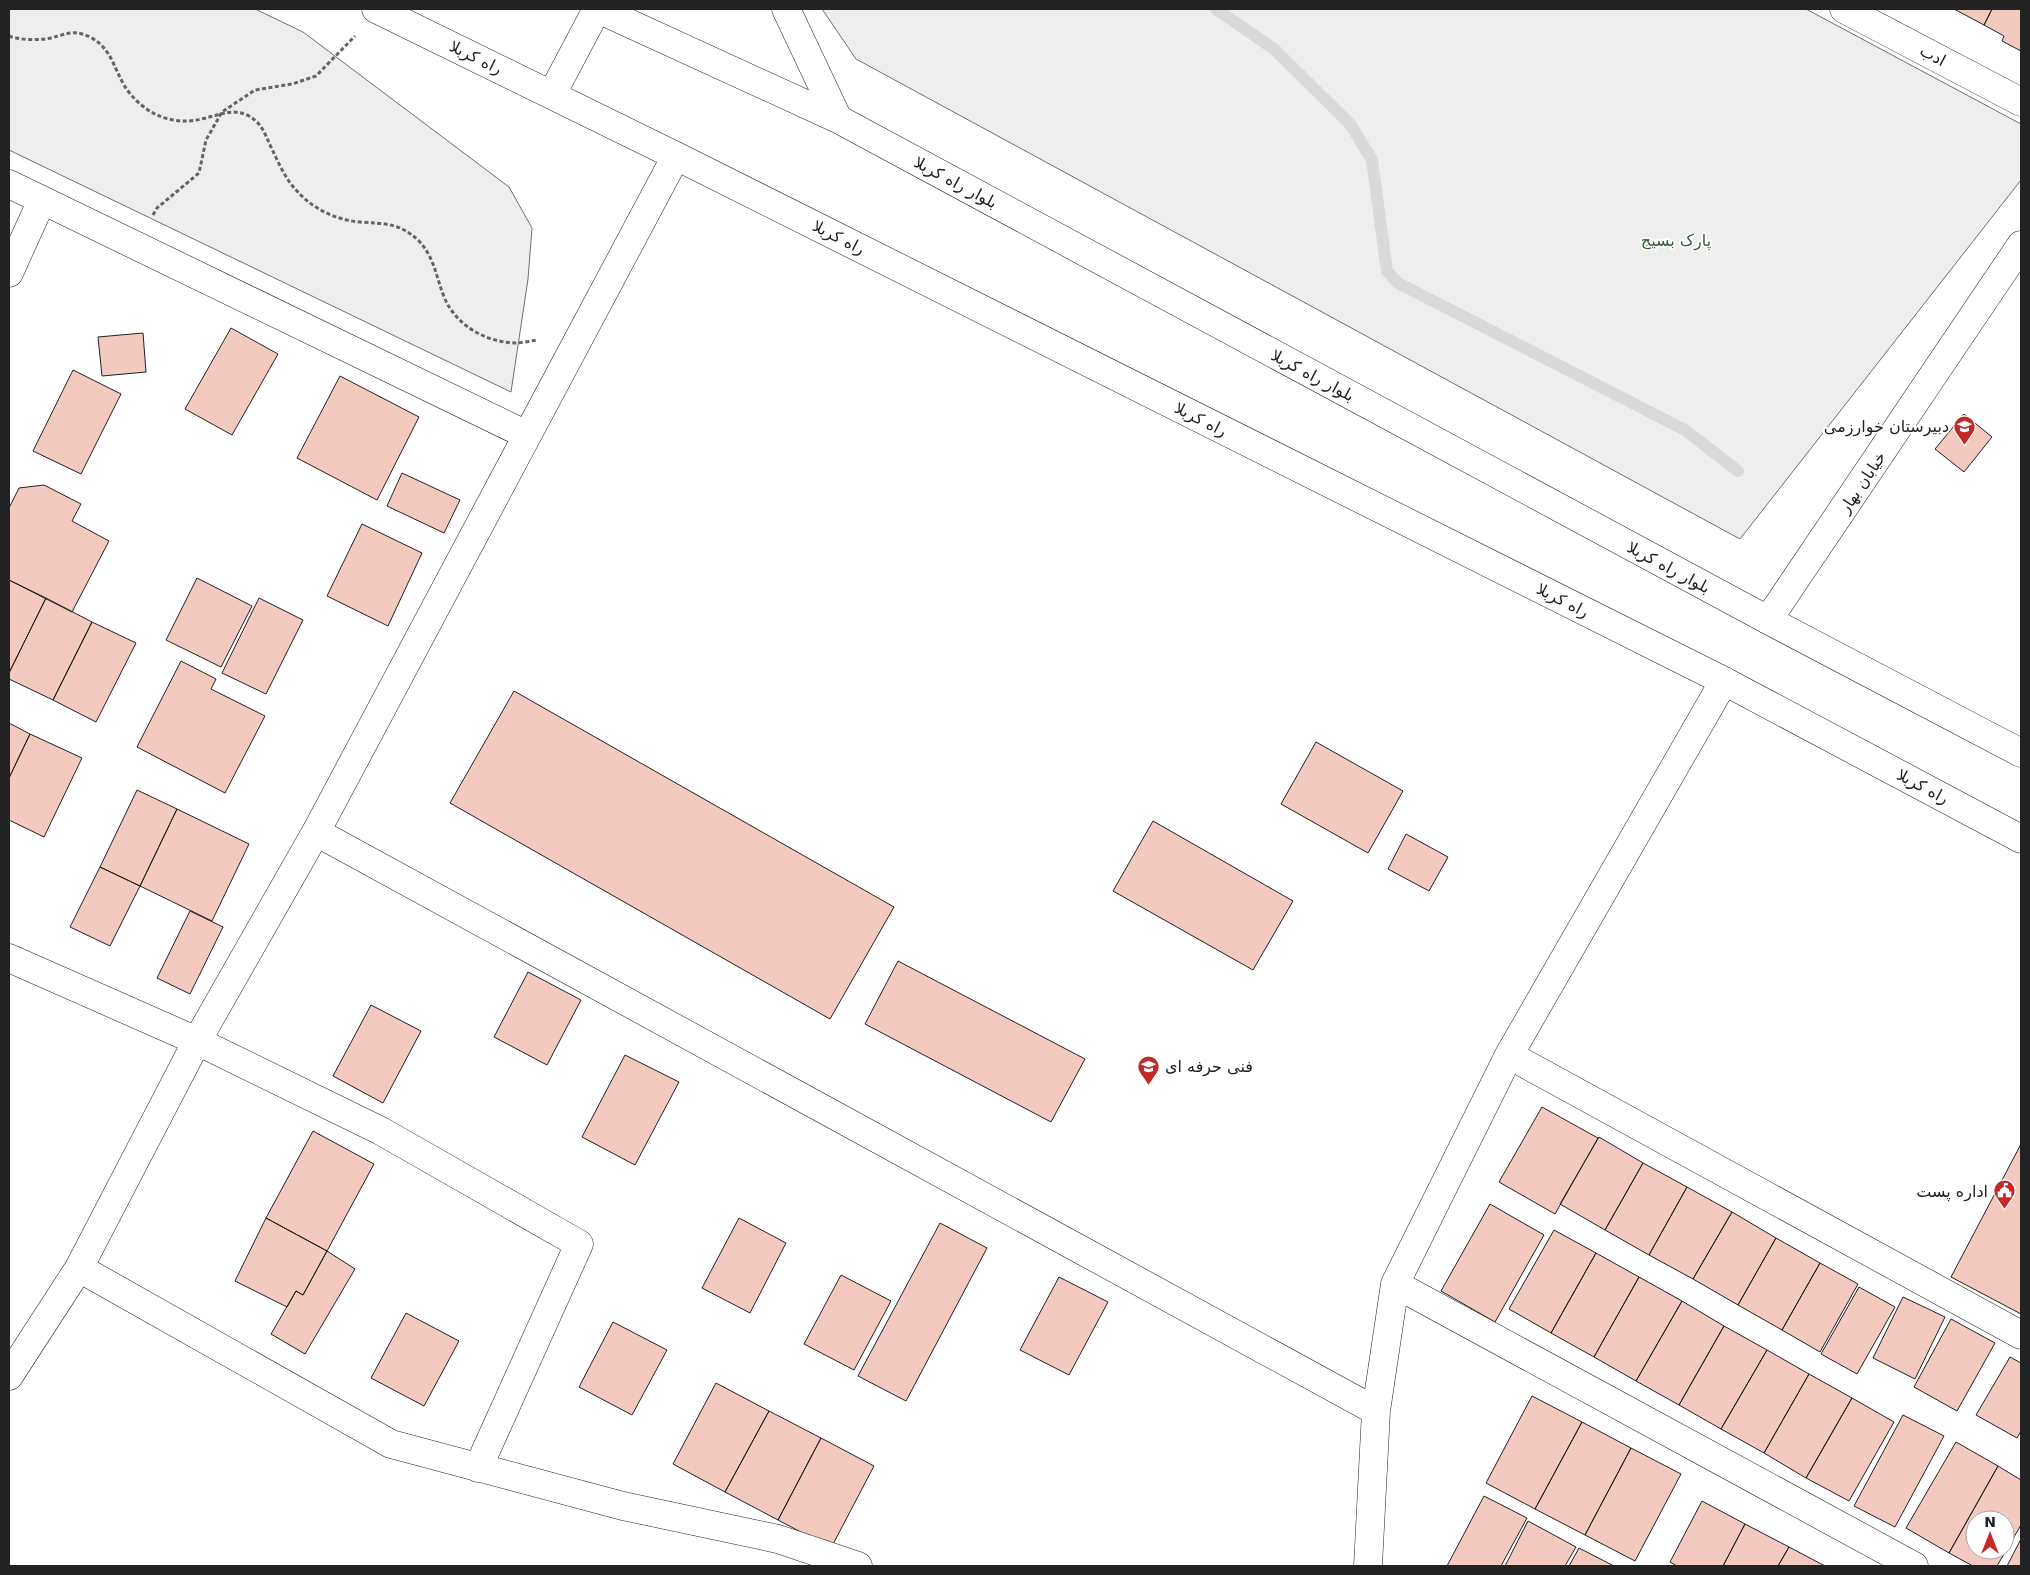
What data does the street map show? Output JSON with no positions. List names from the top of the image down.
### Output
{
  "streets": {
    "street": [
      "ادب",
      "راه کربلا",
      "بلوار راه کربلا",
      "خیابان بهار"
    ]
  },
  "crossings": [
    ["بلوار راه کربلا", "خیابان بهار"]
  ],
  "parks": ["پارک بسیج"],
  "places": {
    "school or university": ["دبیرستان خوارزمی", "فنی حرفه ای"],
    "public building": ["اداره پست"]
  },
  "north": "top"
}
